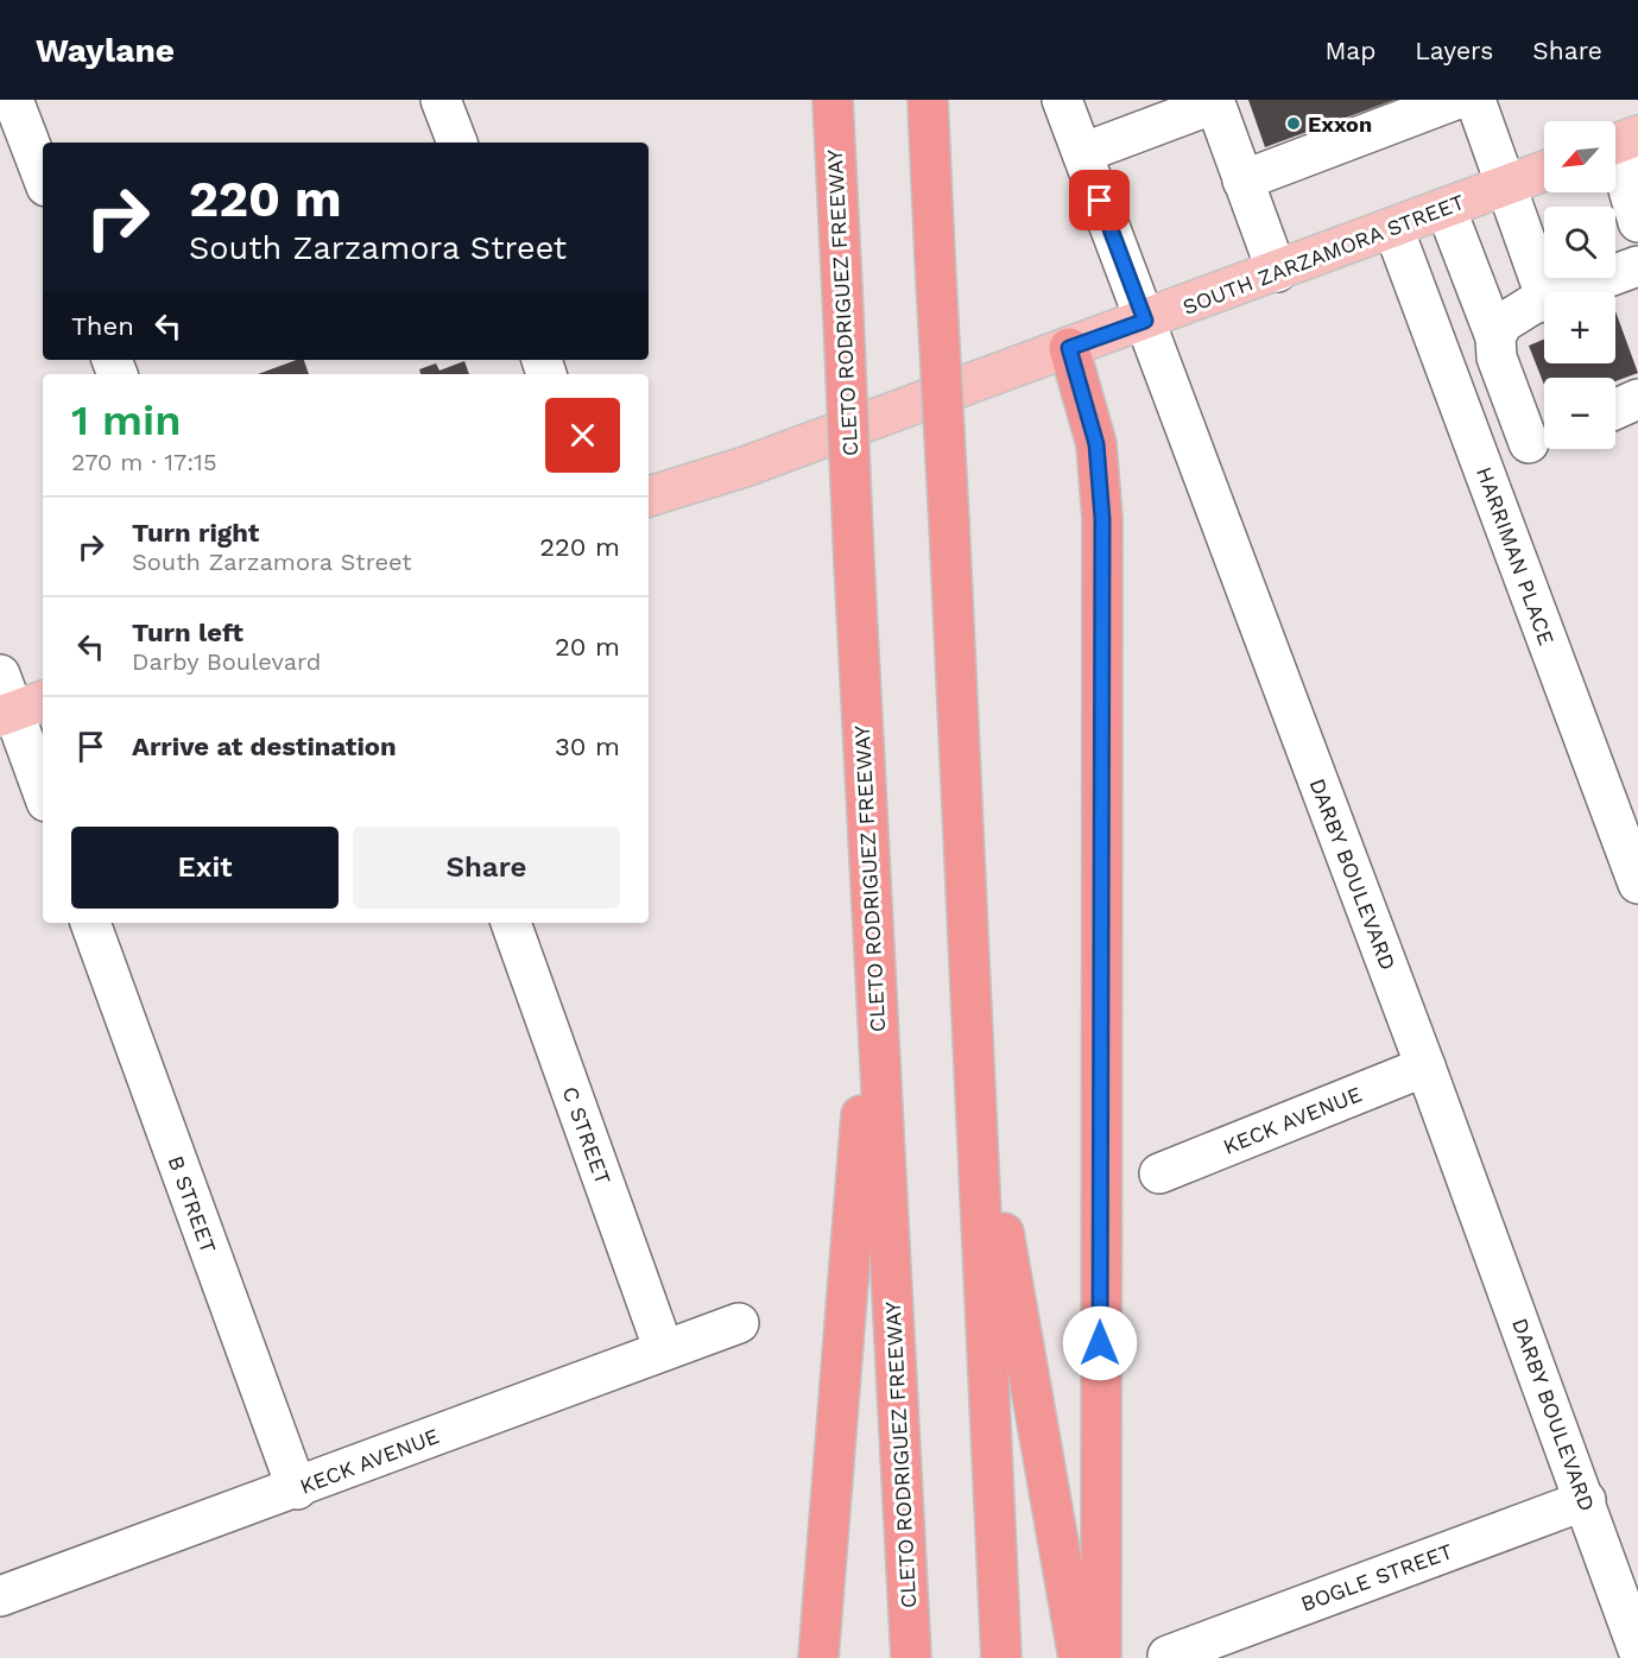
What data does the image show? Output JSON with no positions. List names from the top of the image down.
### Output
{
  "streets": {
    "highway": ["CLETO RODRIGUEZ FREEWAY"],
    "main road": ["SOUTH ZARZAMORA STREET"],
    "street": [
      "HARRIMAN PLACE",
      "DARBY BOULEVARD",
      "KECK AVENUE",
      "C STREET",
      "B STREET",
      "BOGLE STREET"
    ]
  },
  "crossings": [
    ["SOUTH ZARZAMORA STREET", "HARRIMAN PLACE"],
    ["SOUTH ZARZAMORA STREET", "DARBY BOULEVARD"],
    ["DARBY BOULEVARD", "KECK AVENUE"],
    ["DARBY BOULEVARD", "BOGLE STREET"],
    ["KECK AVENUE", "C STREET"],
    ["KECK AVENUE", "B STREET"]
  ],
  "places": ["Exxon"],
  "north": "bottom left",
  "page": {
    "header": "Waylane",
    "nav": ["Map", "Layers", "Share"],
    "map_buttons": ["+", "−"],
    "turn": ["220 m", "South Zarzamora Street"],
    "then": "Then",
    "heading": ["1 min", "270 m · 17:15"],
    "list": [
      {
        "name": "Turn right",
        "note": "South Zarzamora Street",
        "value": "220 m"
      },
      {
        "name": "Turn left",
        "note": "Darby Boulevard",
        "value": "20 m"
      },
      {
        "name": "Arrive at destination",
        "value": "30 m"
      }
    ],
    "buttons": ["Exit", "Share"]
  }
}
